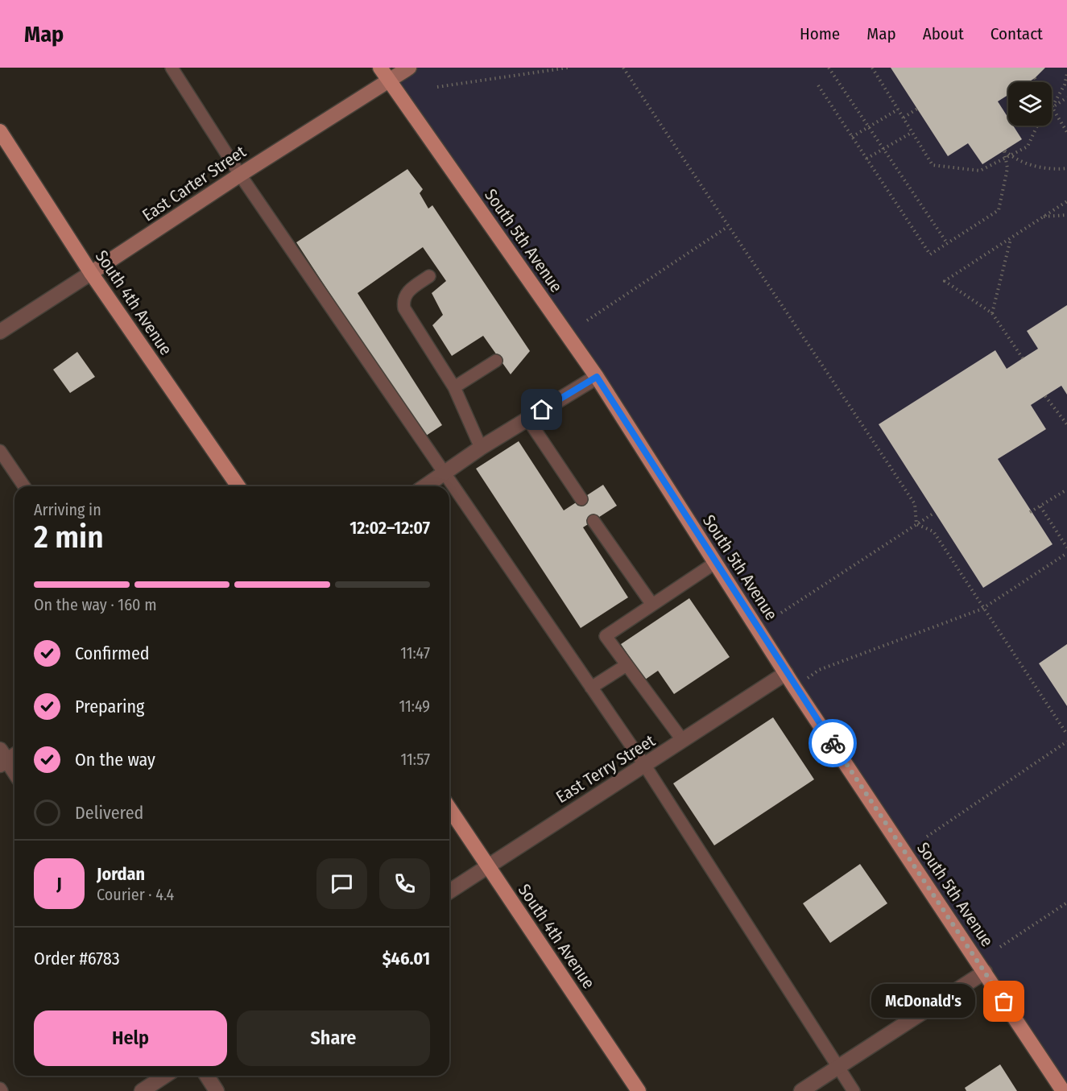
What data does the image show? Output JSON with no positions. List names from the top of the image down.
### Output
{
  "streets": {
    "main road": ["South 5th Avenue", "South 4th Avenue"],
    "street": ["East Carter Street", "East Terry Street"]
  },
  "crossings": [
    ["East Carter Street", "South 5th Avenue"],
    ["East Carter Street", "South 4th Avenue"],
    ["South 5th Avenue", "East Terry Street"],
    ["South 4th Avenue", "East Terry Street"]
  ],
  "places": ["McDonald's"],
  "page": {
    "header": "Map",
    "nav": [
      "Home",
      "Map",
      "About",
      "Contact"
    ],
    "heading": ["2 min", "Arriving in", "12:02–12:07"],
    "panel": [
      "Jordan",
      "Courier · 4.4",
      "Order #6783",
      "$46.01"
    ],
    "bar": "On the way · 160 m",
    "list": [
      ["Confirmed", "11:47"],
      ["Preparing", "11:49"],
      ["On the way", "11:57"],
      "Delivered"
    ],
    "round": "J",
    "bubble": "McDonald's",
    "buttons": ["Help", "Share"]
  }
}
